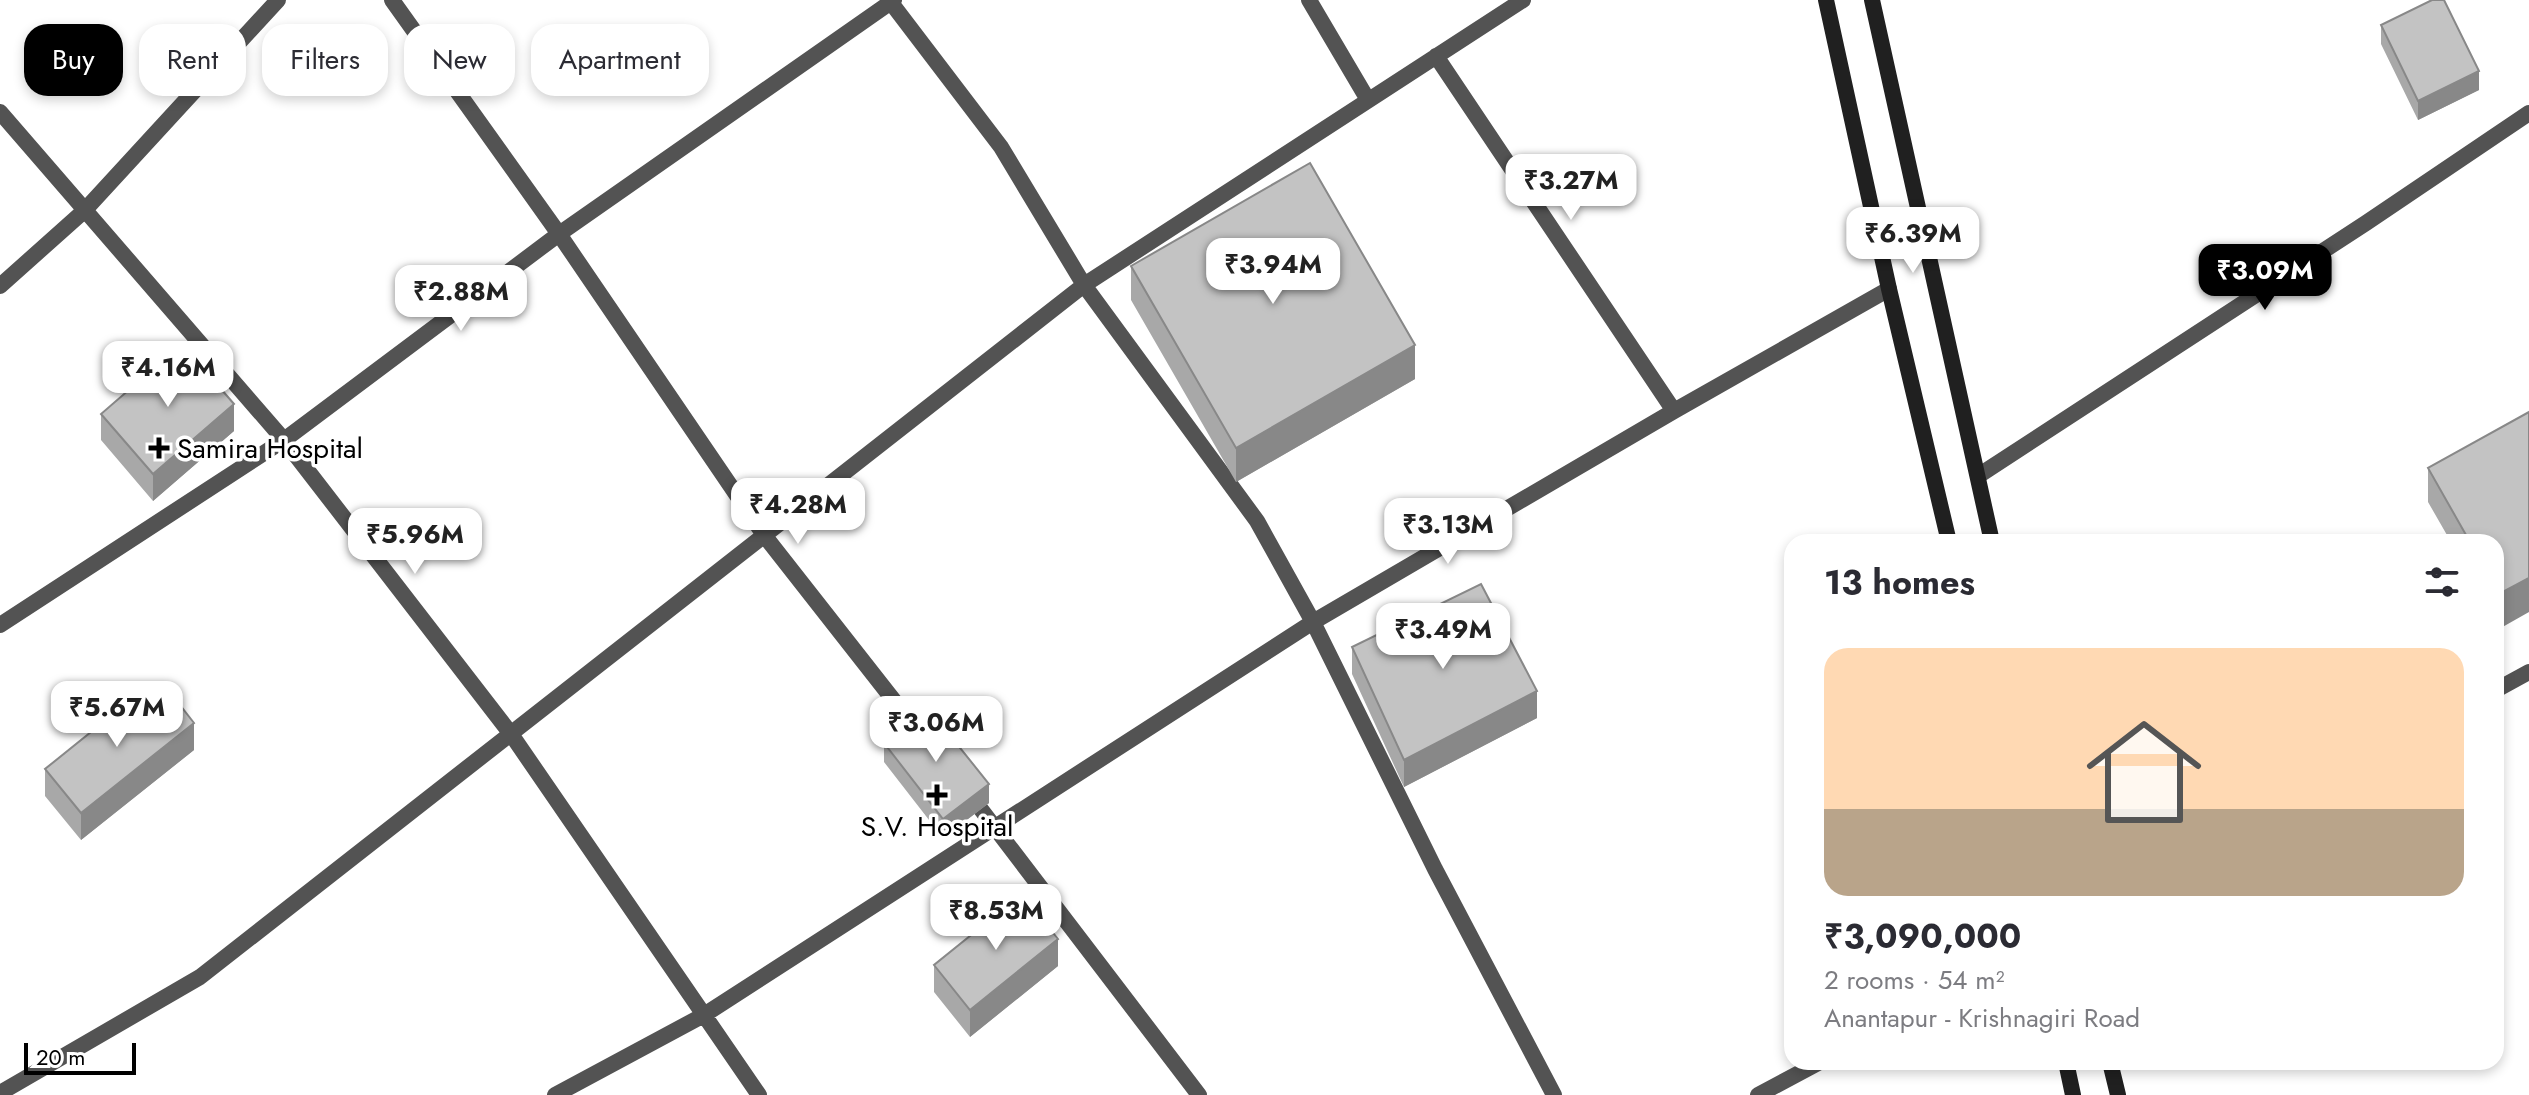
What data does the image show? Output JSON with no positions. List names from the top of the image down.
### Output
{
  "places": {
    "health": ["Samira Hospital", "S.V. Hospital"]
  },
  "scale_bar": "20 m",
  "page": {
    "chip": [
      "Buy",
      "Rent",
      "Filters",
      "New",
      "Apartment"
    ],
    "price": [
      "₹3.27M",
      "₹6.39M",
      "₹3.94M",
      "₹3.09M",
      "₹2.88M",
      "₹4.16M",
      "₹4.28M",
      "₹3.13M",
      "₹5.96M",
      "₹3.49M",
      "₹5.67M",
      "₹3.06M",
      "₹8.53M"
    ],
    "heading": "13 homes",
    "list": [
      {
        "name": "₹3,090,000",
        "note": "2 rooms · 54 m² · Anantapur - Krishnagiri Road"
      }
    ],
    "scale": "20 m"
  }
}
